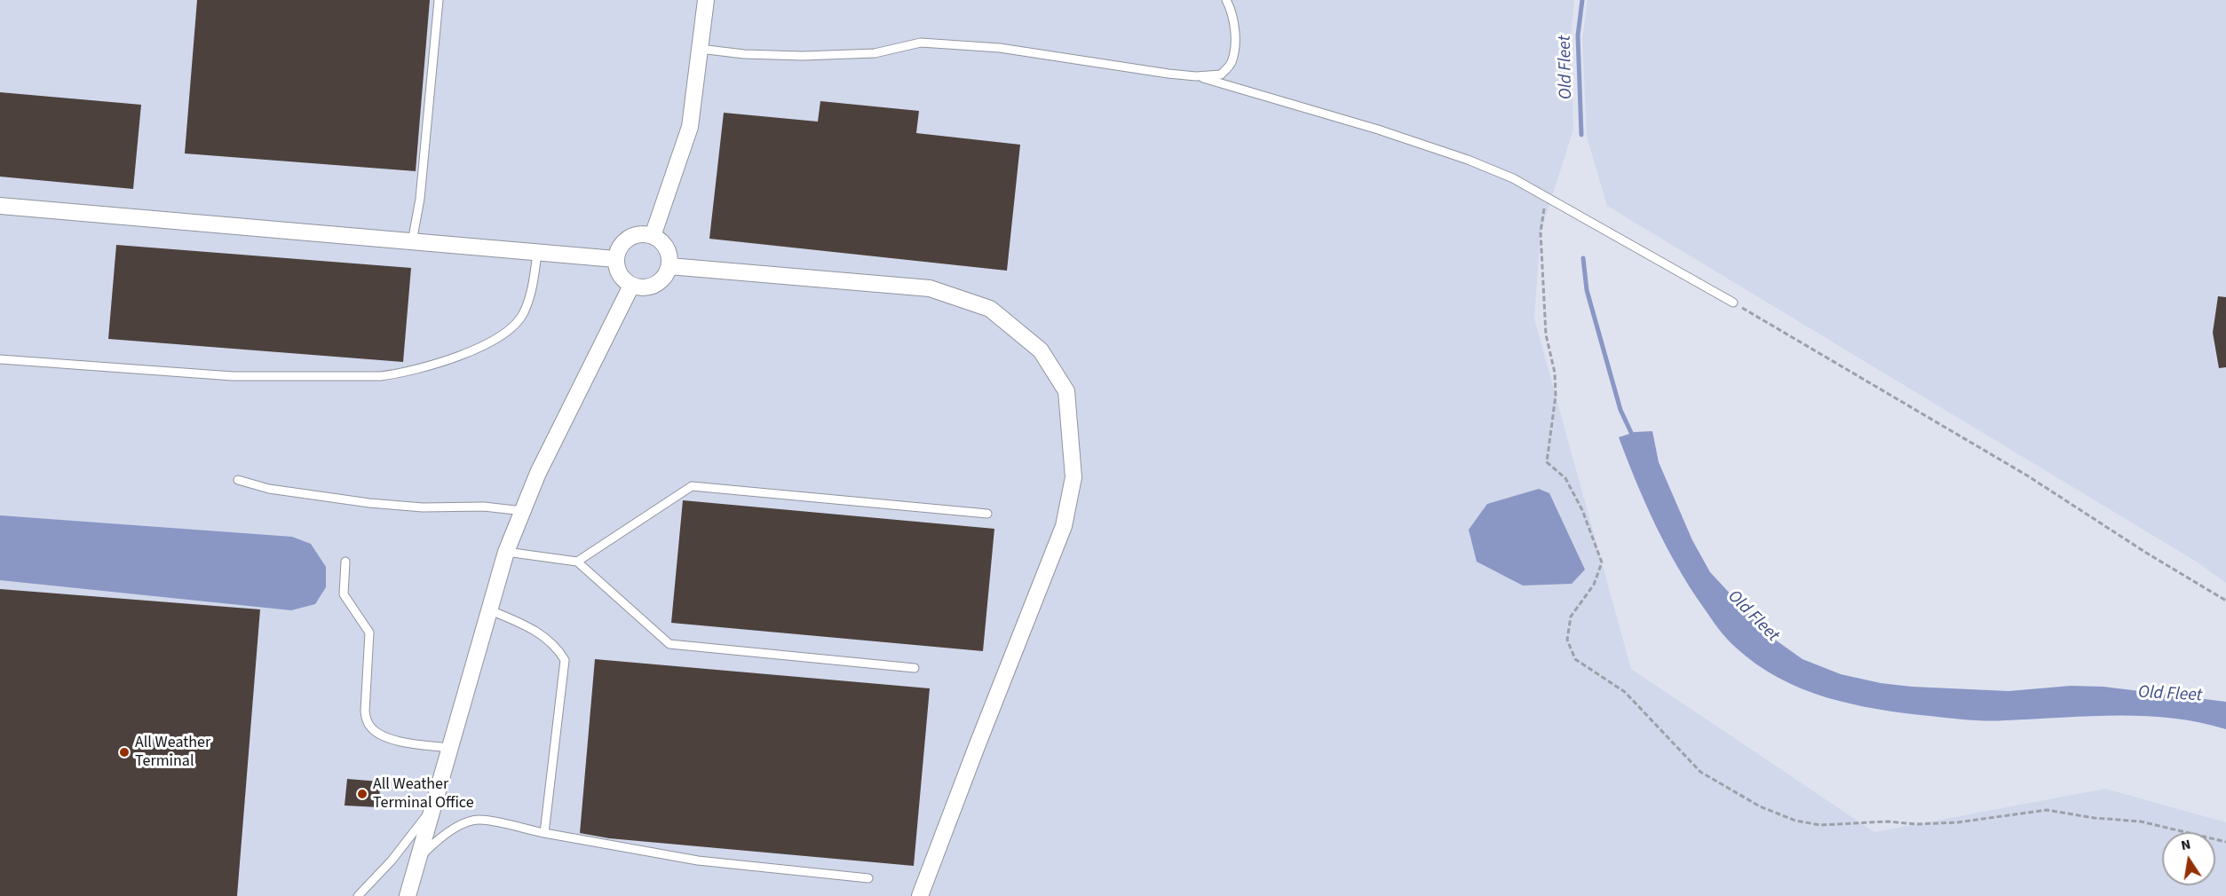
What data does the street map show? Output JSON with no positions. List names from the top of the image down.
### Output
{
  "water": ["Old Fleet"],
  "places": ["All Weather Terminal", "All Weather Terminal Office"],
  "north": "top"
}
